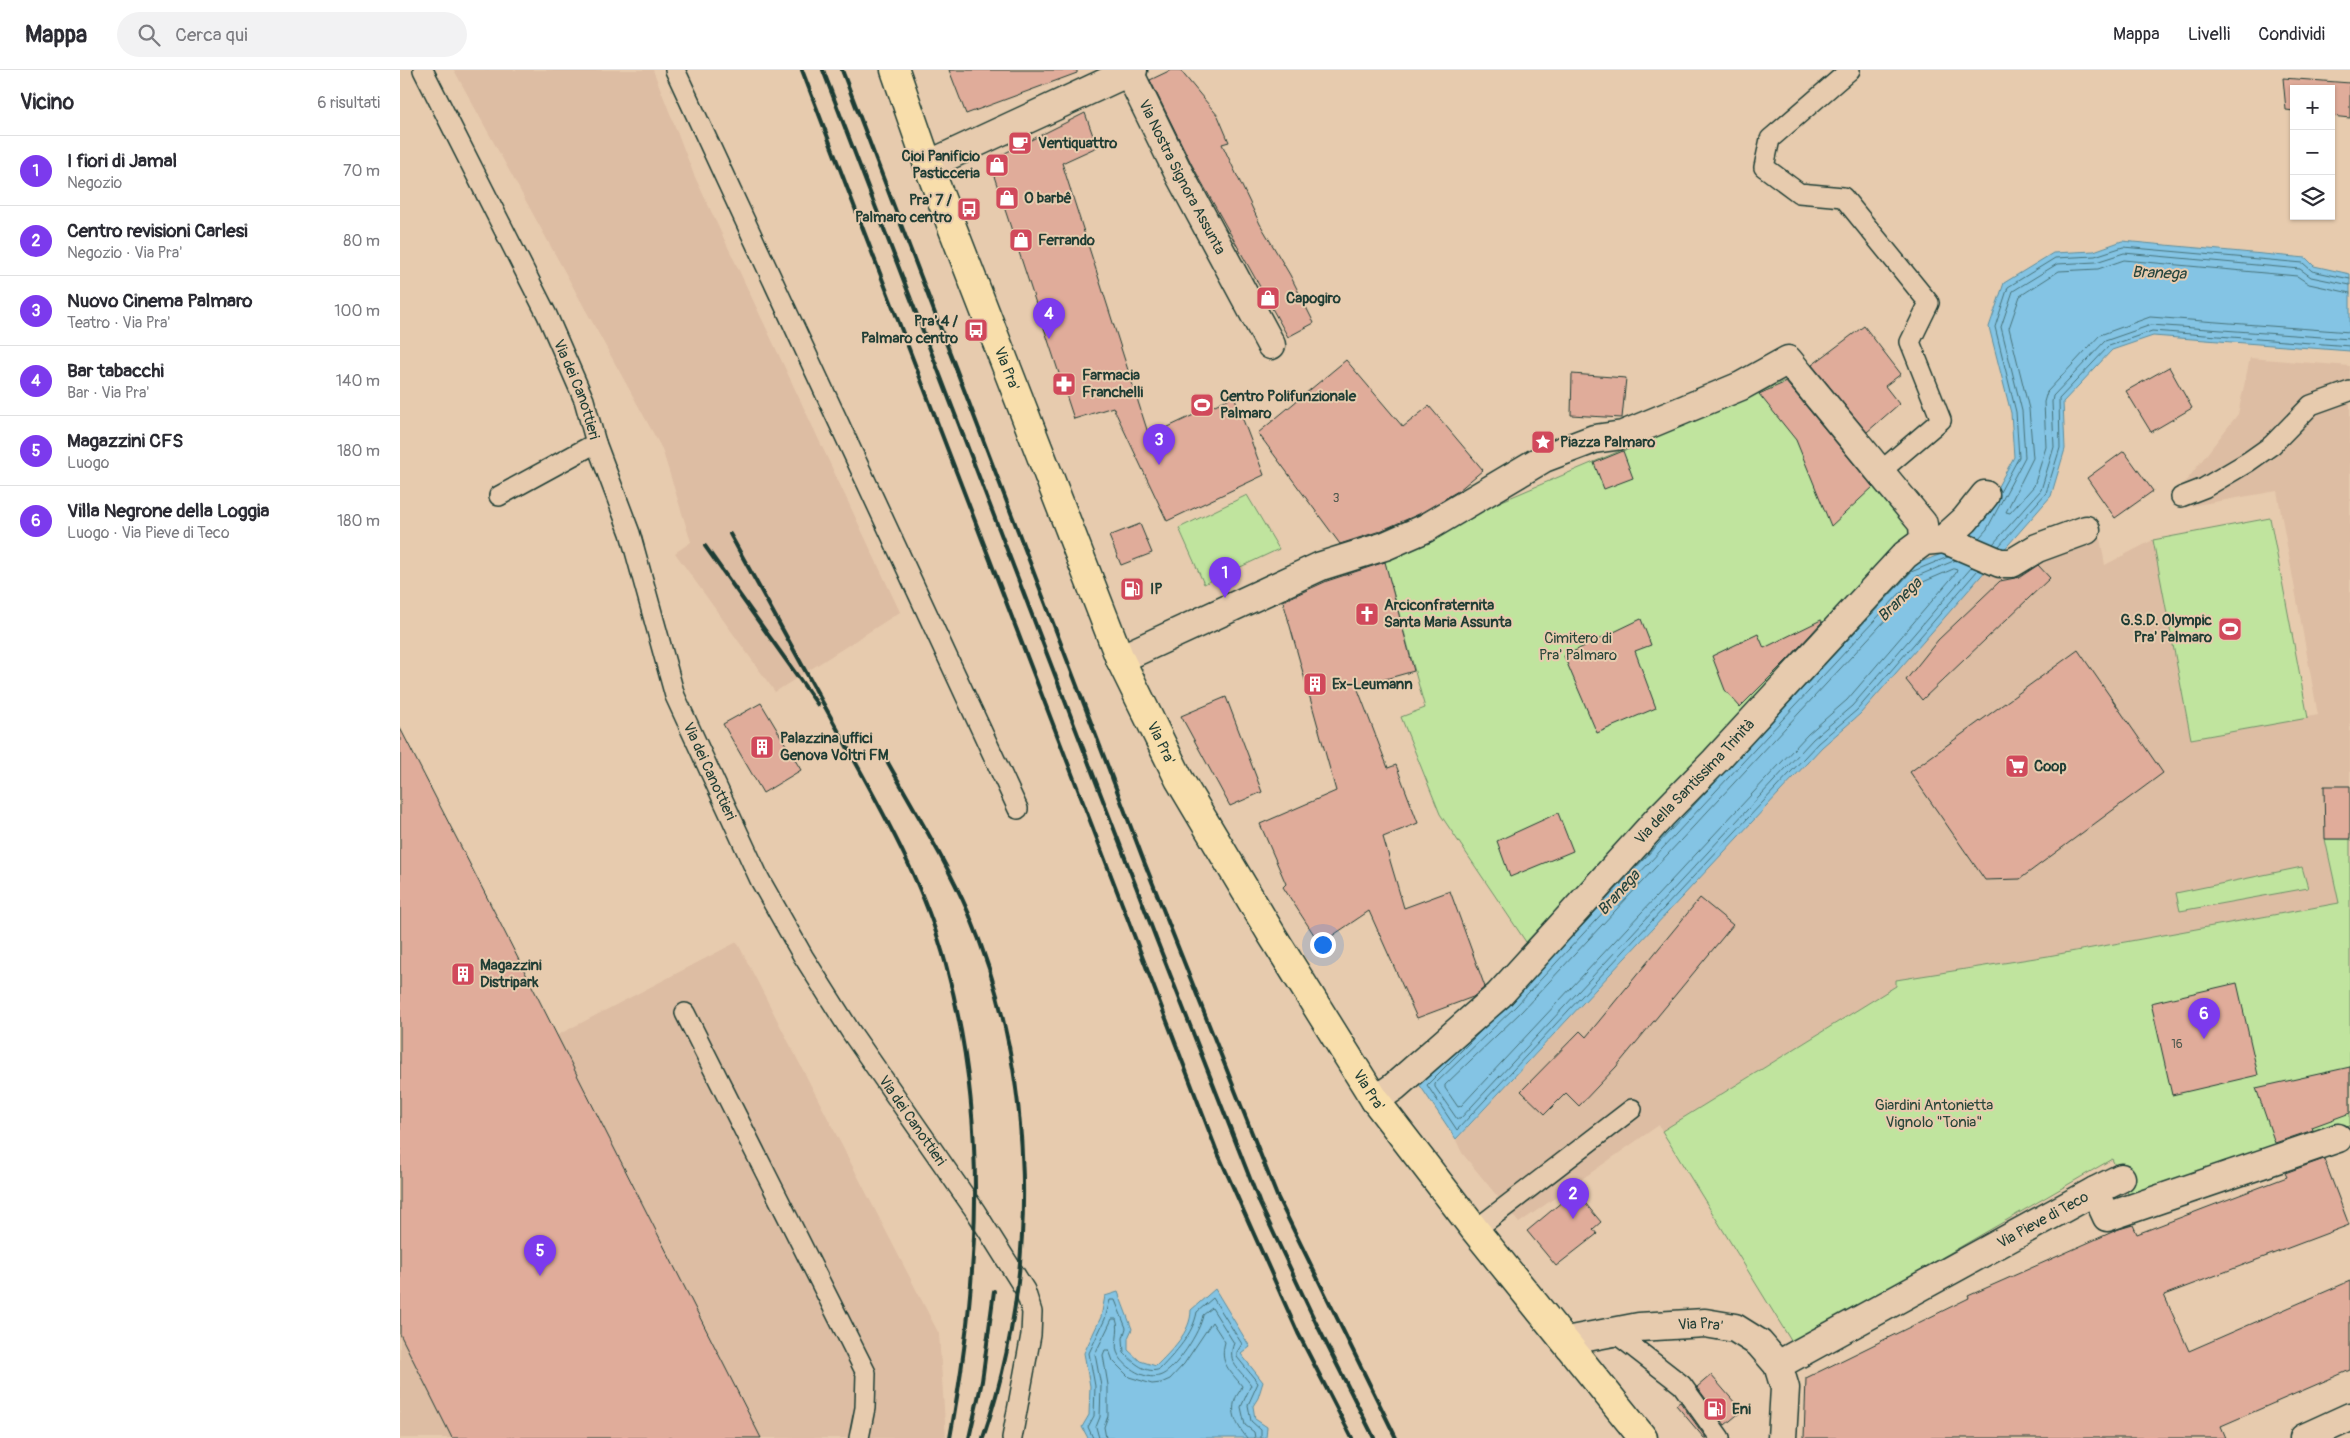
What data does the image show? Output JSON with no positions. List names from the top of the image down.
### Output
{
  "streets": {
    "main road": ["Via Pra'"],
    "street": ["Via Nostra Signora Assunta", "Via della Santissima Trinità", "Via Pieve di Teco"],
    "lane": ["Via dei Canottieri"]
  },
  "crossings": [
    ["Via Nostra Signora Assunta", "Via Pra'"],
    ["Via Pra'", "Via della Santissima Trinità"],
    ["Via Pra'", "Via Pieve di Teco"]
  ],
  "water": ["Branega"],
  "parks": ["Cimitero di Pra' Palmaro", "Giardini Antonietta Vignolo \"Tonia\""],
  "places": {
    "cafe": ["Ventiquattro"],
    "shop": [
      "Cioi Panificio Pasticceria",
      "O barbê",
      "Ferrando",
      "Capogiro"
    ],
    "bus stop": ["Pra' 7 / Palmaro centro", "Pra' 4 / Palmaro centro"],
    "pharmacy": ["Farmacia Franchelli"],
    "sports": ["Centro Polifunzionale Palmaro", "G.S.D. Olympic Pra' Palmaro"],
    "place": ["Piazza Palmaro"],
    "fuel station": ["IP", "Eni"],
    "church": ["Arciconfraternita Santa Maria Assunta"],
    "building": ["Ex-Leumann", "Palazzina uffici Genova Voltri FM", "Magazzini Distripark"],
    "supermarket": ["Coop"]
  },
  "house_numbers": ["3", "16"],
  "page": {
    "header": "Mappa",
    "search": "Cerca qui",
    "nav": ["Mappa", "Livelli", "Condividi"],
    "heading": ["Vicino", "6 risultati"],
    "map_buttons": ["+", "−"],
    "list": [
      {
        "mark": "1",
        "name": "I fiori di Jamal",
        "note": "Negozio",
        "value": "70 m"
      },
      {
        "mark": "2",
        "name": "Centro revisioni Carlesi",
        "note": "Negozio · Via Pra'",
        "value": "80 m"
      },
      {
        "mark": "3",
        "name": "Nuovo Cinema Palmaro",
        "note": "Teatro · Via Pra'",
        "value": "100 m"
      },
      {
        "mark": "4",
        "name": "Bar tabacchi",
        "note": "Bar · Via Pra'",
        "value": "140 m"
      },
      {
        "mark": "5",
        "name": "Magazzini CFS",
        "note": "Luogo",
        "value": "180 m"
      },
      {
        "mark": "6",
        "name": "Villa Negrone della Loggia",
        "note": "Luogo · Via Pieve di Teco",
        "value": "180 m"
      }
    ],
    "pins": [
      "4",
      "3",
      "1",
      "6",
      "2",
      "5"
    ]
  }
}
